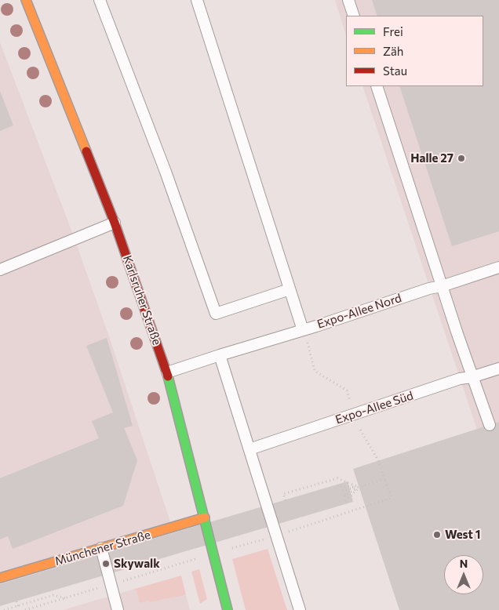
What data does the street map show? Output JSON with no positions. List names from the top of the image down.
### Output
{
  "streets": {
    "main road": ["Karlsruher Straße", "Münchener Straße"],
    "lane": ["Expo-Allee Nord", "Expo-Allee Süd"]
  },
  "crossings": [
    ["Karlsruher Straße", "Expo-Allee Nord"],
    ["Karlsruher Straße", "Münchener Straße"]
  ],
  "places": ["Halle 27", "West 1", "Skywalk"],
  "legend": ["Frei", "Zäh", "Stau"],
  "north": "top"
}
